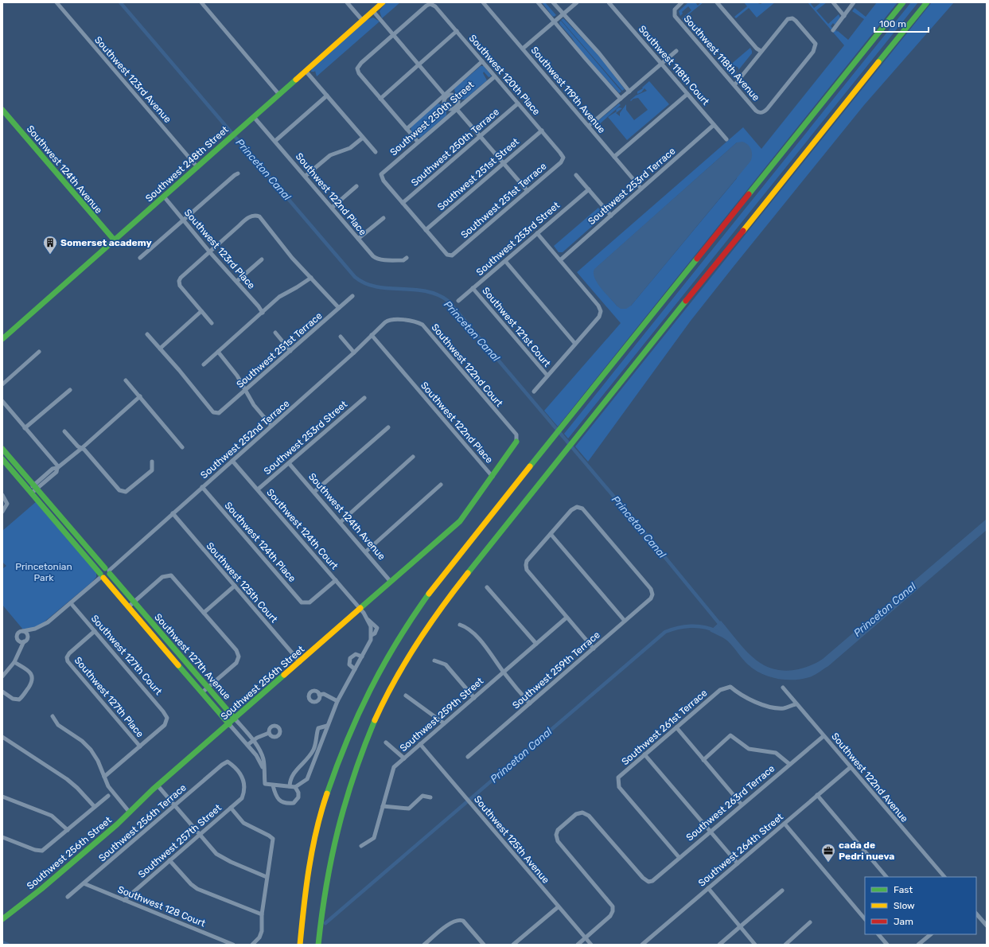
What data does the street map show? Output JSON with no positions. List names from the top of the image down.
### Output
{
  "streets": {
    "main road": [
      "Southwest 248th Street",
      "Southwest 124th Avenue",
      "Southwest 127th Avenue",
      "Southwest 256th Street"
    ],
    "street": [
      "Southwest 118th Avenue",
      "Southwest 118th Court",
      "Southwest 120th Place",
      "Southwest 123rd Avenue",
      "Southwest 119th Avenue",
      "Southwest 250th Street",
      "Southwest 250th Terrace",
      "Southwest 251st Street",
      "Southwest 253rd Terrace",
      "Southwest 122nd Place",
      "Southwest 251st Terrace",
      "Southwest 253rd Street",
      "Southwest 123rd Place",
      "Southwest 121st Court",
      "Southwest 122nd Court",
      "Southwest 252nd Terrace",
      "Southwest 124th Court",
      "Southwest 124th Place",
      "Southwest 125th Court",
      "Southwest 127th Court",
      "Southwest 259th Terrace",
      "Southwest 127th Place",
      "Southwest 259th Street",
      "Southwest 261st Terrace",
      "Southwest 122nd Avenue",
      "Southwest 263rd Terrace",
      "Southwest 256th Terrace",
      "Southwest 125th Avenue",
      "Southwest 257th Street",
      "Southwest 264th Street",
      "Southwest 128 Court"
    ]
  },
  "crossings": [
    ["Southwest 118th Court", "Southwest 253rd Terrace"],
    ["Southwest 120th Place", "Southwest 250th Street"],
    ["Southwest 120th Place", "Southwest 250th Terrace"],
    ["Southwest 120th Place", "Southwest 251st Street"],
    ["Southwest 120th Place", "Southwest 251st Terrace"],
    ["Southwest 123rd Avenue", "Southwest 248th Street"],
    ["Southwest 119th Avenue", "Southwest 253rd Terrace"],
    ["Southwest 250th Street", "Southwest 250th Terrace"],
    ["Southwest 248th Street", "Southwest 124th Avenue"],
    ["Southwest 248th Street", "Southwest 122nd Place"],
    ["Southwest 248th Street", "Southwest 123rd Place"],
    ["Southwest 124th Avenue", "Southwest 253rd Street"],
    ["Southwest 124th Avenue", "Southwest 256th Street"],
    ["Southwest 251st Street", "Southwest 251st Terrace"],
    ["Southwest 122nd Place", "Southwest 252nd Terrace"],
    ["Southwest 122nd Place", "Southwest 256th Street"],
    ["Southwest 253rd Street", "Southwest 121st Court"],
    ["Southwest 253rd Street", "Southwest 124th Court"],
    ["Southwest 122nd Court", "Southwest 252nd Terrace"],
    ["Southwest 122nd Court", "Southwest 256th Street"],
    ["Southwest 252nd Terrace", "Southwest 124th Court"],
    ["Southwest 252nd Terrace", "Southwest 124th Place"],
    ["Southwest 252nd Terrace", "Southwest 125th Court"],
    ["Southwest 252nd Terrace", "Southwest 127th Avenue"],
    ["Southwest 124th Court", "Southwest 124th Place"],
    ["Southwest 124th Court", "Southwest 256th Street"],
    ["Southwest 125th Court", "Southwest 256th Street"],
    ["Southwest 127th Court", "Southwest 127th Place"],
    ["Southwest 127th Avenue", "Southwest 256th Street"],
    ["Southwest 259th Street", "Southwest 125th Avenue"],
    ["Southwest 261st Terrace", "Southwest 122nd Avenue"],
    ["Southwest 261st Terrace", "Southwest 263rd Terrace"],
    ["Southwest 122nd Avenue", "Southwest 263rd Terrace"],
    ["Southwest 122nd Avenue", "Southwest 264th Street"],
    ["Southwest 263rd Terrace", "Southwest 125th Avenue"],
    ["Southwest 256th Terrace", "Southwest 257th Street"],
    ["Southwest 256th Terrace", "Southwest 128 Court"],
    ["Southwest 257th Street", "Southwest 128 Court"]
  ],
  "water": ["Princeton Canal"],
  "parks": ["Princetonian Park"],
  "places": {
    "building": ["Somerset academy"],
    "office": ["cada de Pedri nueva"]
  },
  "legend": ["Fast", "Slow", "Jam"],
  "scale_bar": "100 m"
}
